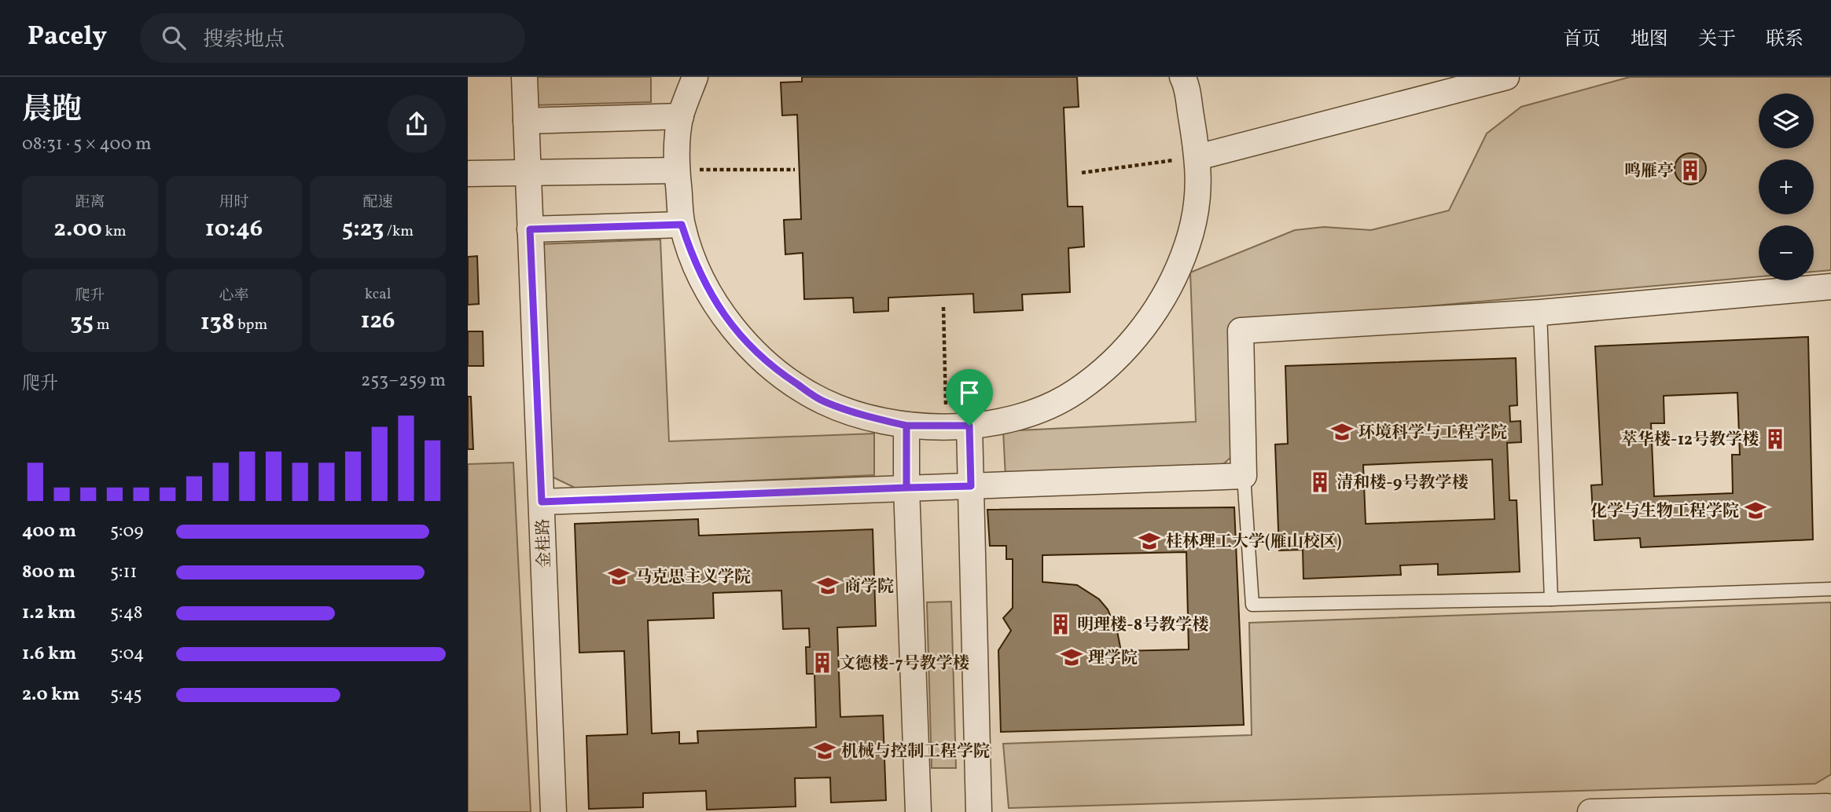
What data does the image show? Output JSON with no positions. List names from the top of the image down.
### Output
{
  "streets": {
    "street": ["金桂路"]
  },
  "places": {
    "building": [
      "鸣雁亭",
      "萃华楼-12号教学楼",
      "清和楼-9号教学楼",
      "明理楼-8号教学楼",
      "文德楼-7号教学楼"
    ],
    "school or university": [
      "环境科学与工程学院",
      "化学与生物工程学院",
      "桂林理工大学(雁山校区)",
      "马克思主义学院",
      "商学院",
      "理学院",
      "机械与控制工程学院"
    ]
  },
  "page": {
    "header": "Pacely",
    "search": "搜索地点",
    "nav": [
      "首页",
      "地图",
      "关于",
      "联系"
    ],
    "heading": ["晨跑", "08:31 · 5 × 400 m"],
    "map_buttons": ["+", "−"],
    "stats": [
      ["距离", "2.00 km"],
      ["用时", "10:46"],
      ["配速", "5:23 /km"],
      ["爬升", "35 m"],
      ["心率", "138 bpm"],
      ["kcal", "126"]
    ],
    "chart": ["爬升", "253–259 m"],
    "list": [
      {
        "name": "400 m",
        "note": "5:09"
      },
      {
        "name": "800 m",
        "note": "5:11"
      },
      {
        "name": "1.2 km",
        "note": "5:48"
      },
      {
        "name": "1.6 km",
        "note": "5:04"
      },
      {
        "name": "2.0 km",
        "note": "5:45"
      }
    ]
  }
}
